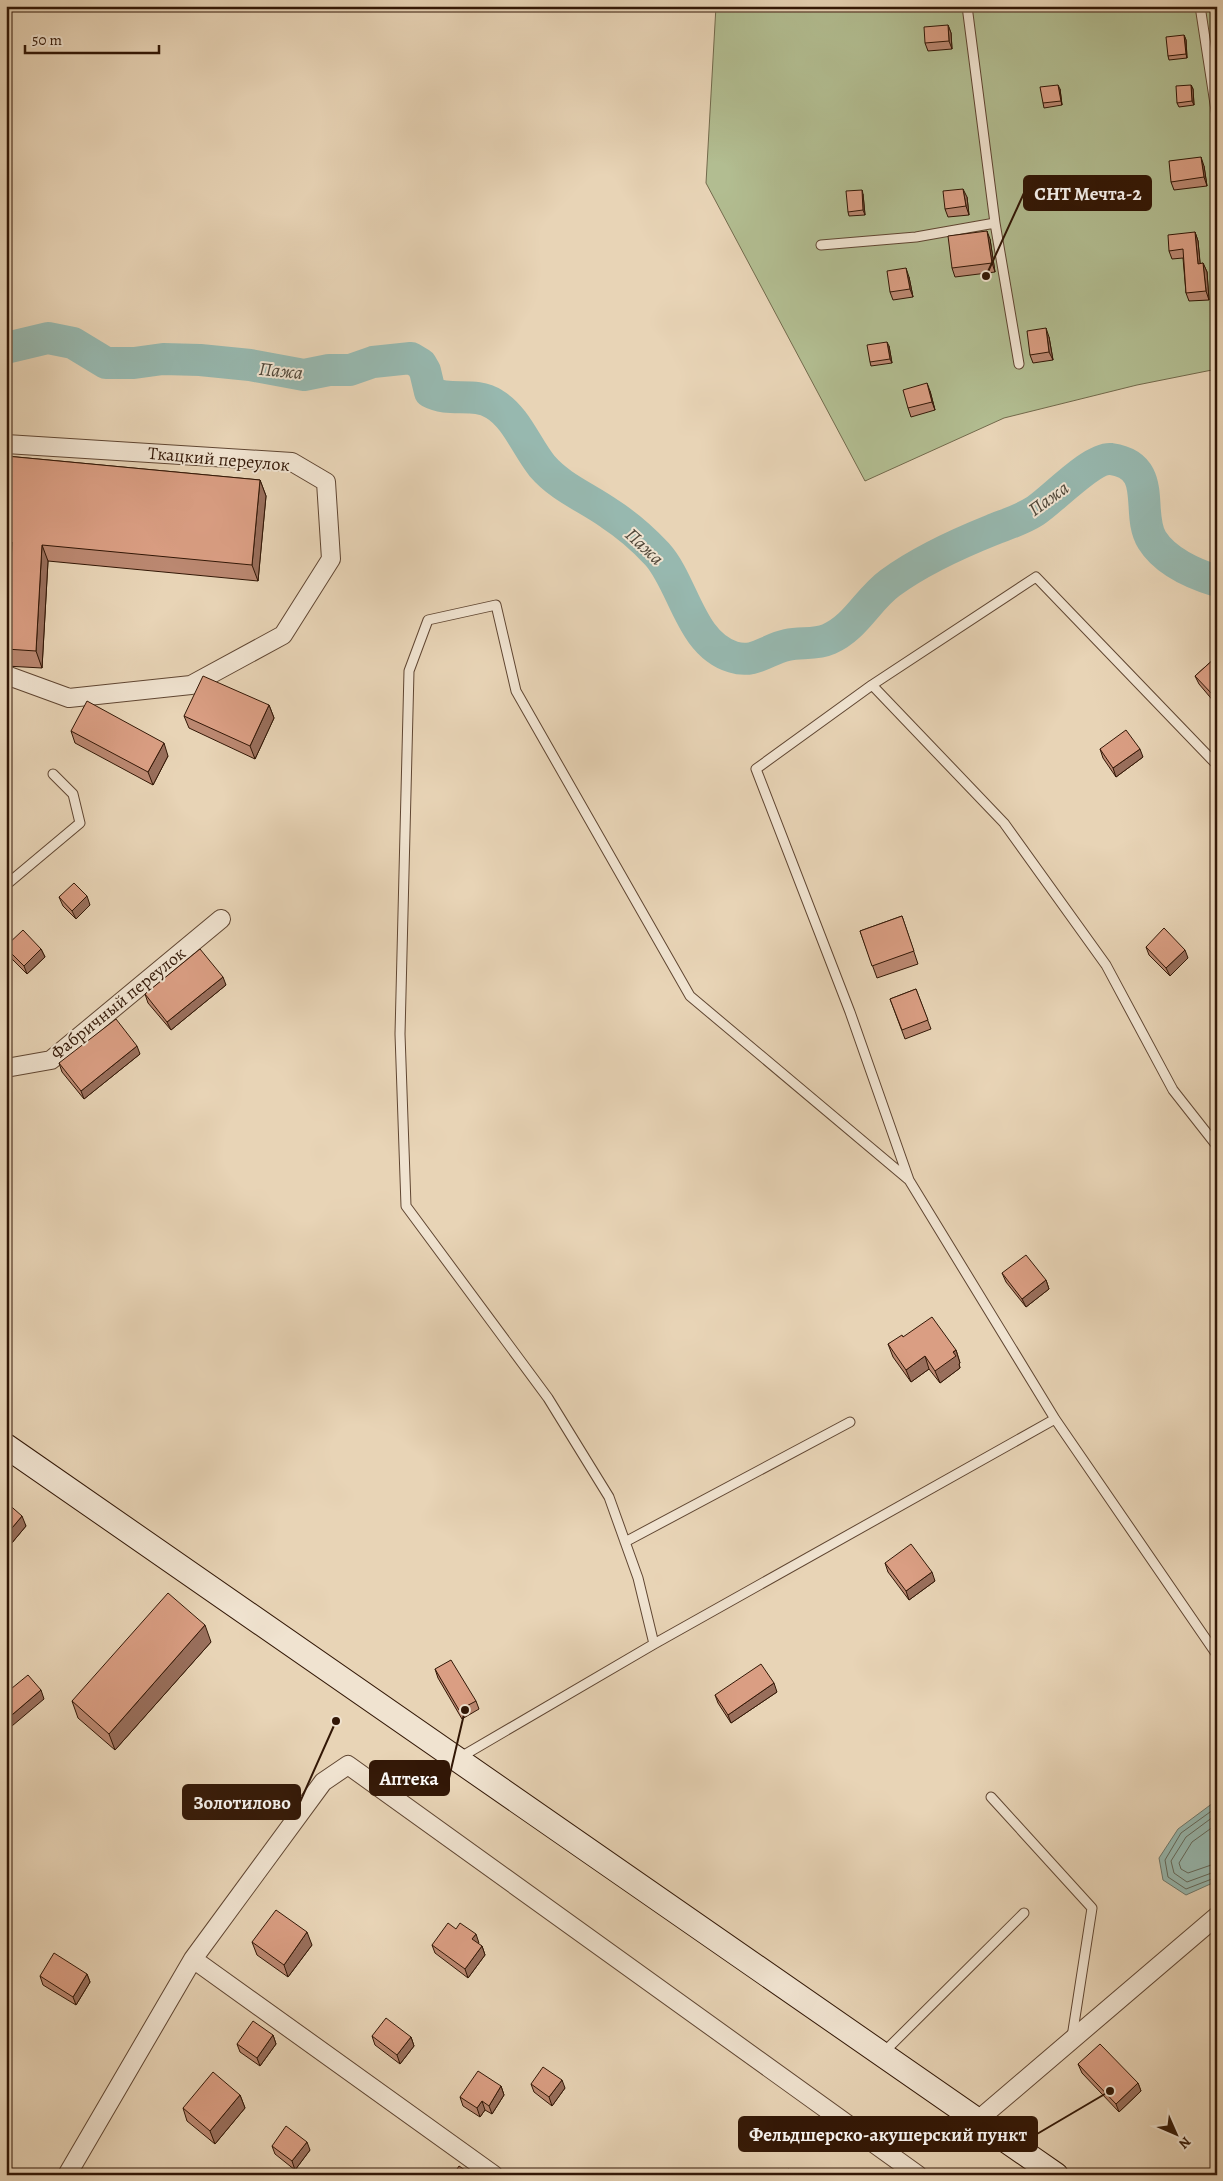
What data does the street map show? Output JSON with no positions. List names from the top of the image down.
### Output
{
  "streets": {
    "street": ["Ткацкий переулок", "Фабричный переулок"]
  },
  "water": ["Пажа"],
  "places": [
    "СНТ Мечта-2",
    "Аптека",
    "Золотилово",
    "Фельдшерско-акушерский пункт"
  ],
  "scale_bar": "50 m",
  "north": "bottom right"
}
